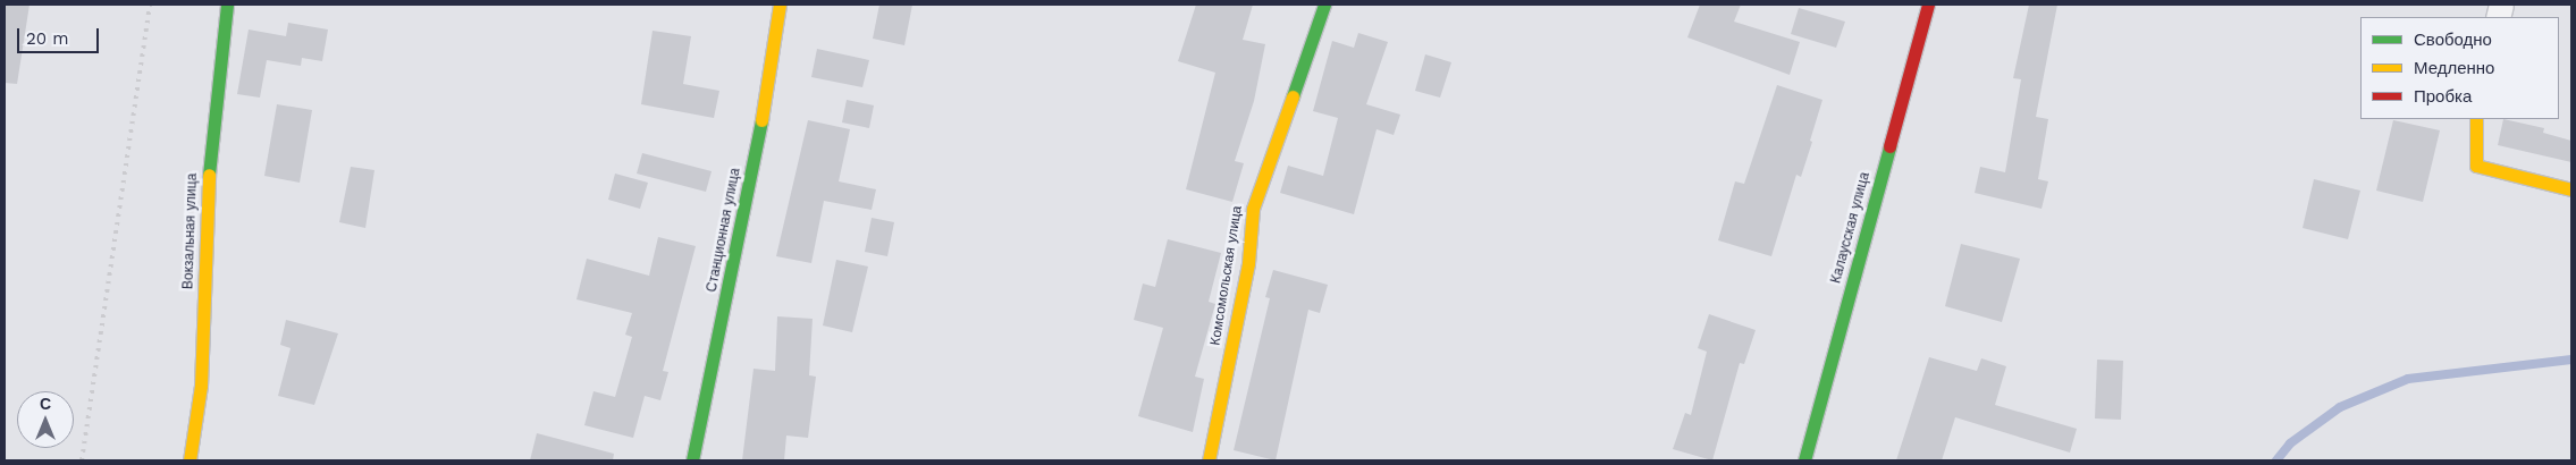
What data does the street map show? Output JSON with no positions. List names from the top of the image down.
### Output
{
  "streets": {
    "street": [
      "Калаусская улица",
      "Станционная улица",
      "Вокзальная улица",
      "Комсомольская улица"
    ]
  },
  "legend": ["Свободно", "Медленно", "Пробка"],
  "scale_bar": "20 m",
  "north": "top"
}
